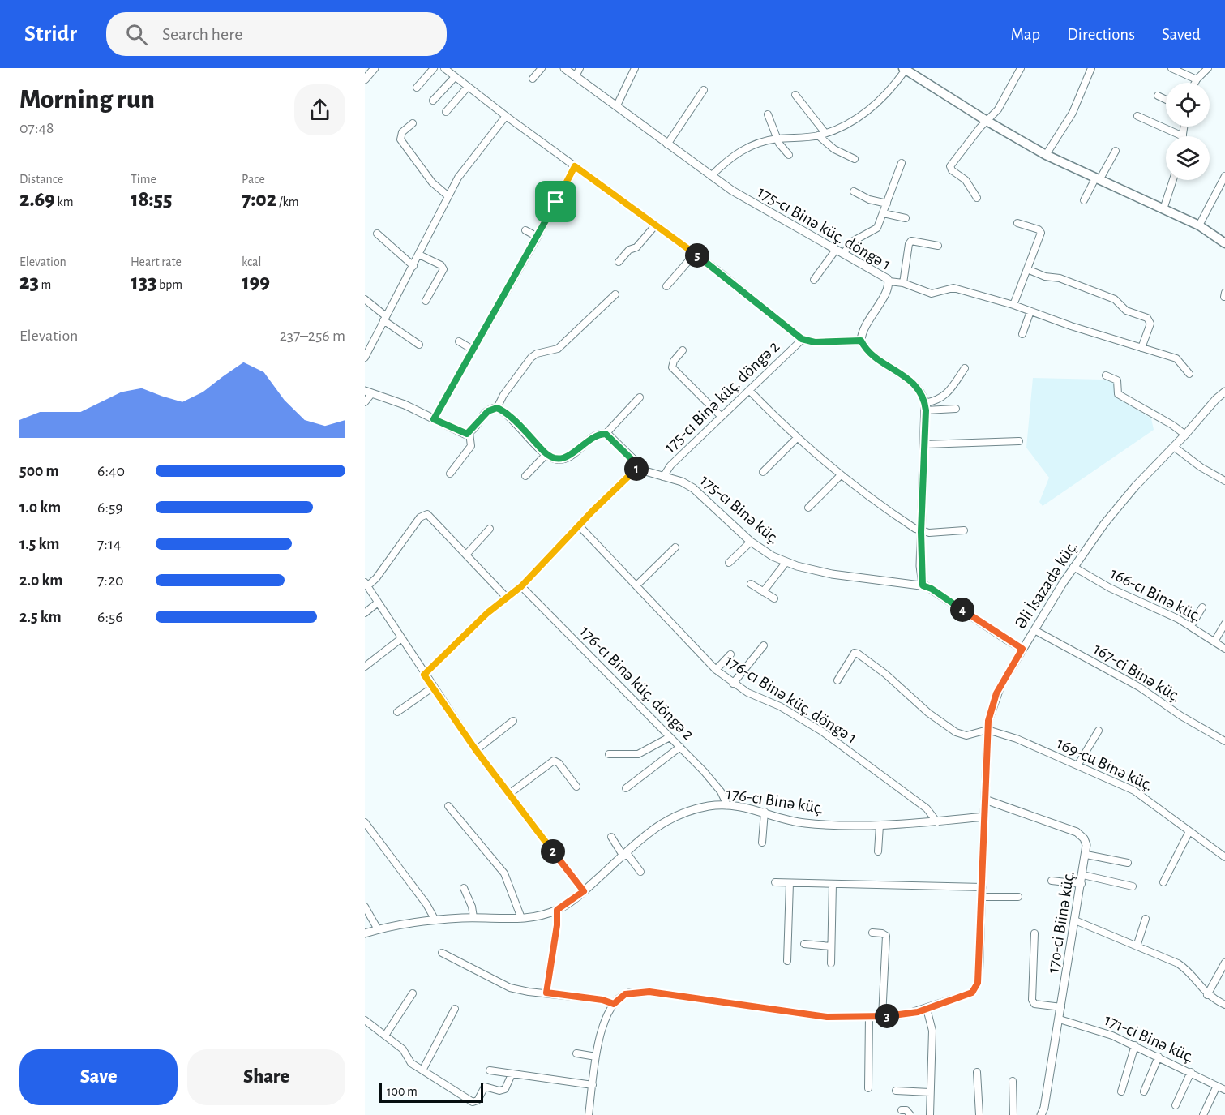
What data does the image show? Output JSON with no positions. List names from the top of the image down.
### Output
{
  "streets": {
    "street": [
      "175-cı Binə küç. döngə 1",
      "175-cı Binə küç. döngə 2",
      "175-cı Binə küç.",
      "Əli İsazadə küç.",
      "166-cı Binə küç.",
      "167-ci Binə küç.",
      "176-cı Binə küç. döngə 2",
      "176-cı Binə küç. döngə 1",
      "169-cu Binə küç.",
      "176-cı Binə küç.",
      "17o-ci Biinə küç.",
      "171-ci Binə küç."
    ]
  },
  "crossings": [
    ["175-cı Binə küç. döngə 2", "175-cı Binə küç."],
    ["175-cı Binə küç.", "Əli İsazadə küç."],
    ["Əli İsazadə küç.", "166-cı Binə küç."],
    ["Əli İsazadə küç.", "167-ci Binə küç."],
    ["Əli İsazadə küç.", "169-cu Binə küç."],
    ["Əli İsazadə küç.", "176-cı Binə küç."],
    ["Əli İsazadə küç.", "17o-ci Biinə küç."],
    ["176-cı Binə küç. döngə 2", "176-cı Binə küç."],
    ["176-cı Binə küç. döngə 1", "176-cı Binə küç."],
    ["17o-ci Biinə küç.", "171-ci Binə küç."]
  ],
  "scale_bar": "100 m",
  "page": {
    "header": "Stridr",
    "search": "Search here",
    "nav": ["Map", "Directions", "Saved"],
    "heading": ["Morning run", "07:48"],
    "stats": [
      ["Distance", "2.69 km"],
      ["Time", "18:55"],
      ["Pace", "7:02 /km"],
      ["Elevation", "23 m"],
      ["Heart rate", "133 bpm"],
      ["kcal", "199"]
    ],
    "pins": [
      "5",
      "1",
      "4",
      "2",
      "3"
    ],
    "chart": ["Elevation", "237–256 m"],
    "list": [
      {
        "name": "500 m",
        "note": "6:40"
      },
      {
        "name": "1.0 km",
        "note": "6:59"
      },
      {
        "name": "1.5 km",
        "note": "7:14"
      },
      {
        "name": "2.0 km",
        "note": "7:20"
      },
      {
        "name": "2.5 km",
        "note": "6:56"
      }
    ],
    "buttons": ["Save", "Share"],
    "scale": "100 m"
  }
}
